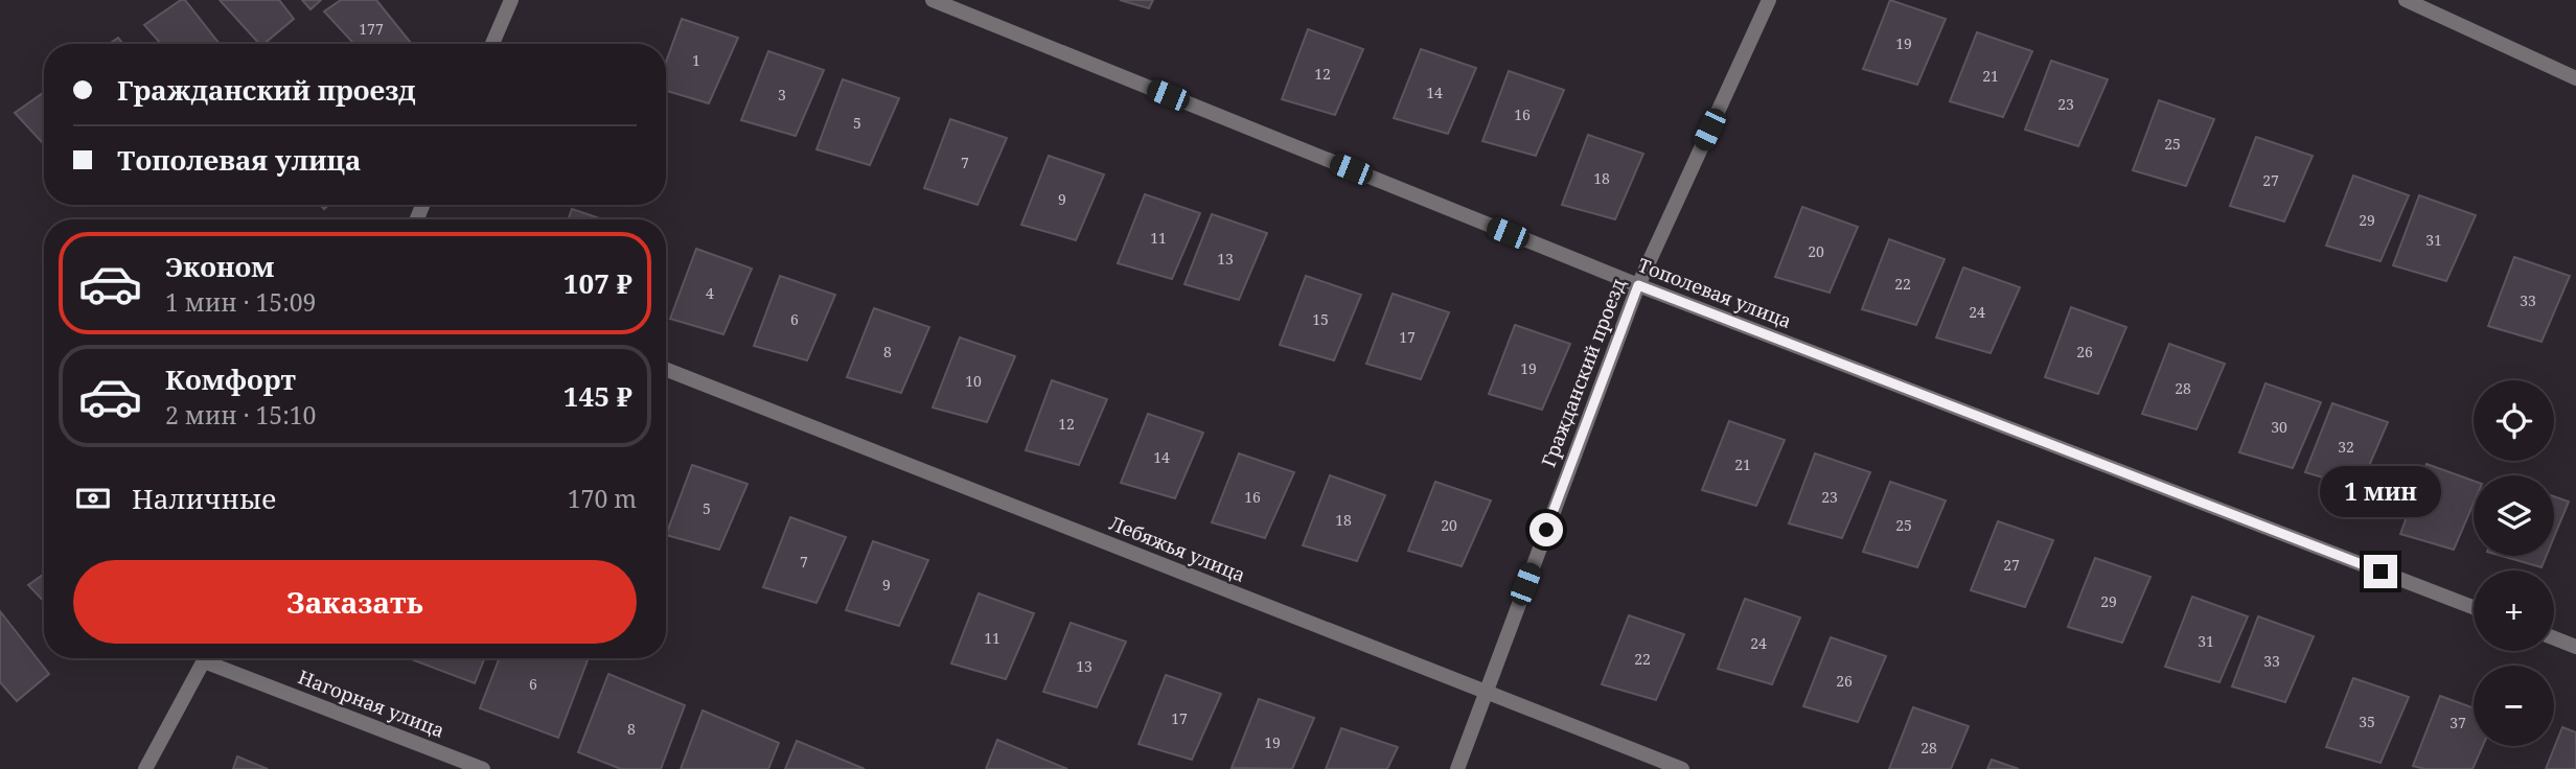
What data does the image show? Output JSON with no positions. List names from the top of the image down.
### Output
{
  "streets": {
    "street": [
      "Тополевая улица",
      "Гражданский проезд",
      "Лебяжья улица",
      "Нагорная улица"
    ]
  },
  "crossings": [
    ["Тополевая улица", "Гражданский проезд"],
    ["Гражданский проезд", "Лебяжья улица"]
  ],
  "house_numbers": [
    "177",
    "19",
    "1",
    "12",
    "21",
    "14",
    "3",
    "23",
    "16",
    "5",
    "25",
    "7",
    "18",
    "27",
    "9",
    "29",
    "11",
    "31",
    "20",
    "13",
    "22",
    "4",
    "33",
    "24",
    "6",
    "15",
    "17",
    "8",
    "26",
    "19",
    "10",
    "28",
    "12",
    "30",
    "32",
    "14",
    "21",
    "16",
    "23",
    "5",
    "18",
    "20",
    "25",
    "7",
    "27",
    "9",
    "29",
    "11",
    "31",
    "24",
    "22",
    "33",
    "13",
    "26",
    "6",
    "17",
    "35",
    "37",
    "8",
    "19",
    "28"
  ],
  "page": {
    "banner": ["Гражданский проезд", "Тополевая улица"],
    "list": [
      {
        "name": "Эконом",
        "note": "1 мин · 15:09",
        "value": "107 ₽"
      },
      {
        "name": "Комфорт",
        "note": "2 мин · 15:10",
        "value": "145 ₽"
      }
    ],
    "map_buttons": ["+", "−"],
    "pay": ["Наличные", "170 m"],
    "bubble": "1 мин",
    "buttons": "Заказать"
  }
}
